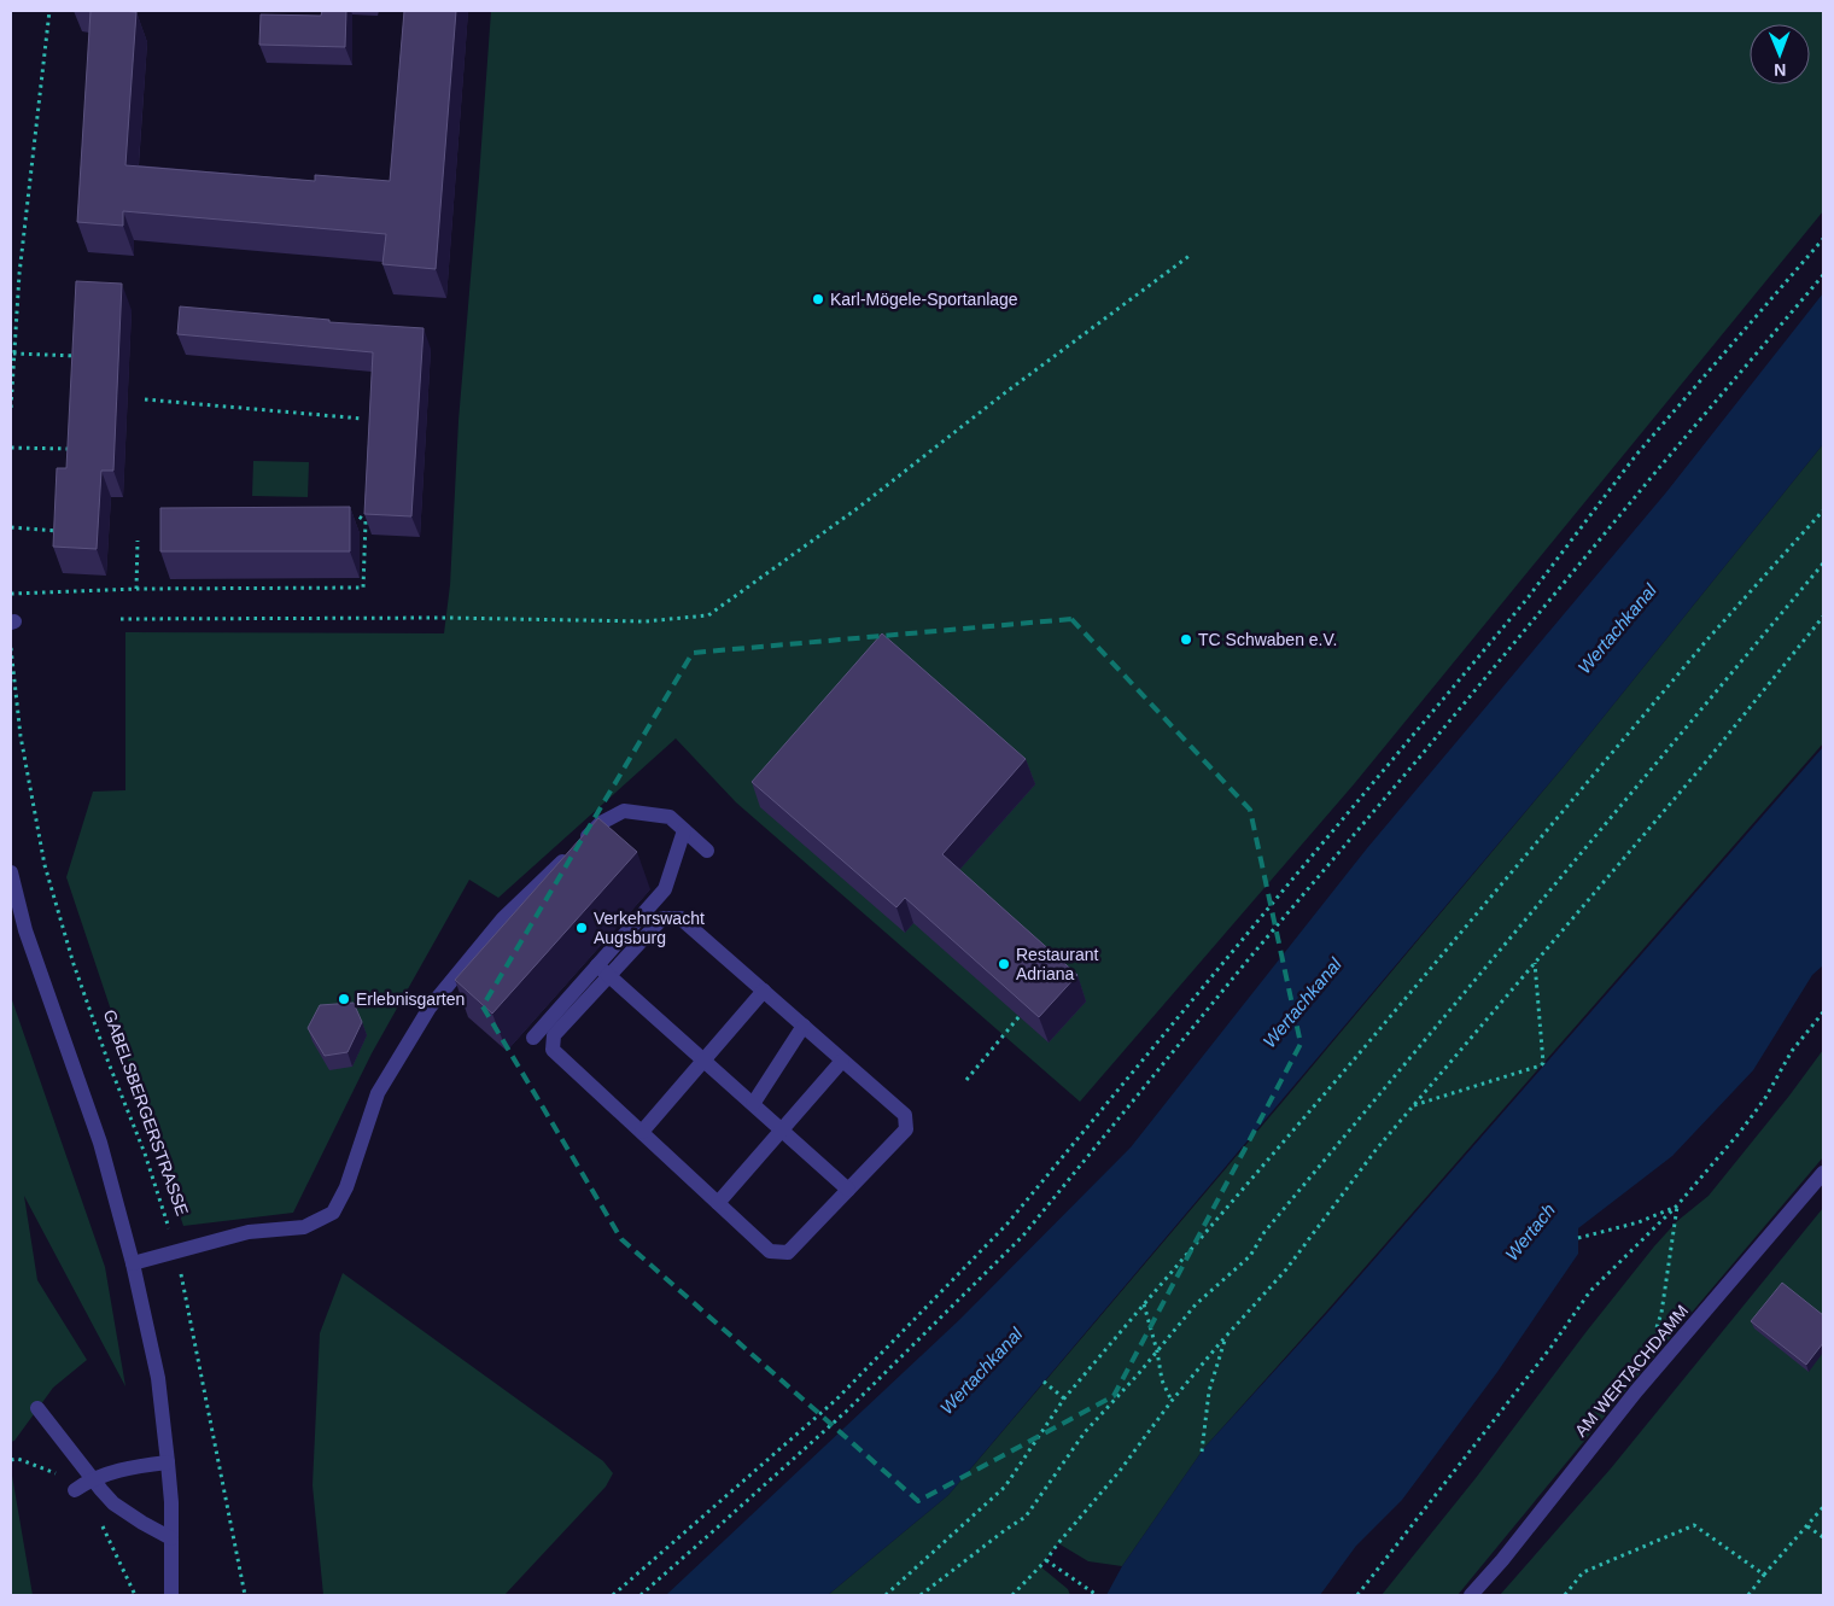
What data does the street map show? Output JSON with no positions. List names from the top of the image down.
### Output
{
  "streets": {
    "street": ["AM WERTACHDAMM"],
    "path": ["GABELSBERGERSTRASSE"]
  },
  "water": ["Wertachkanal", "Wertach"],
  "places": [
    "Karl-Mögele-Sportanlage",
    "TC Schwaben e.V.",
    "Verkehrswacht Augsburg",
    "Restaurant Adriana",
    "Erlebnisgarten"
  ],
  "north": "bottom"
}
